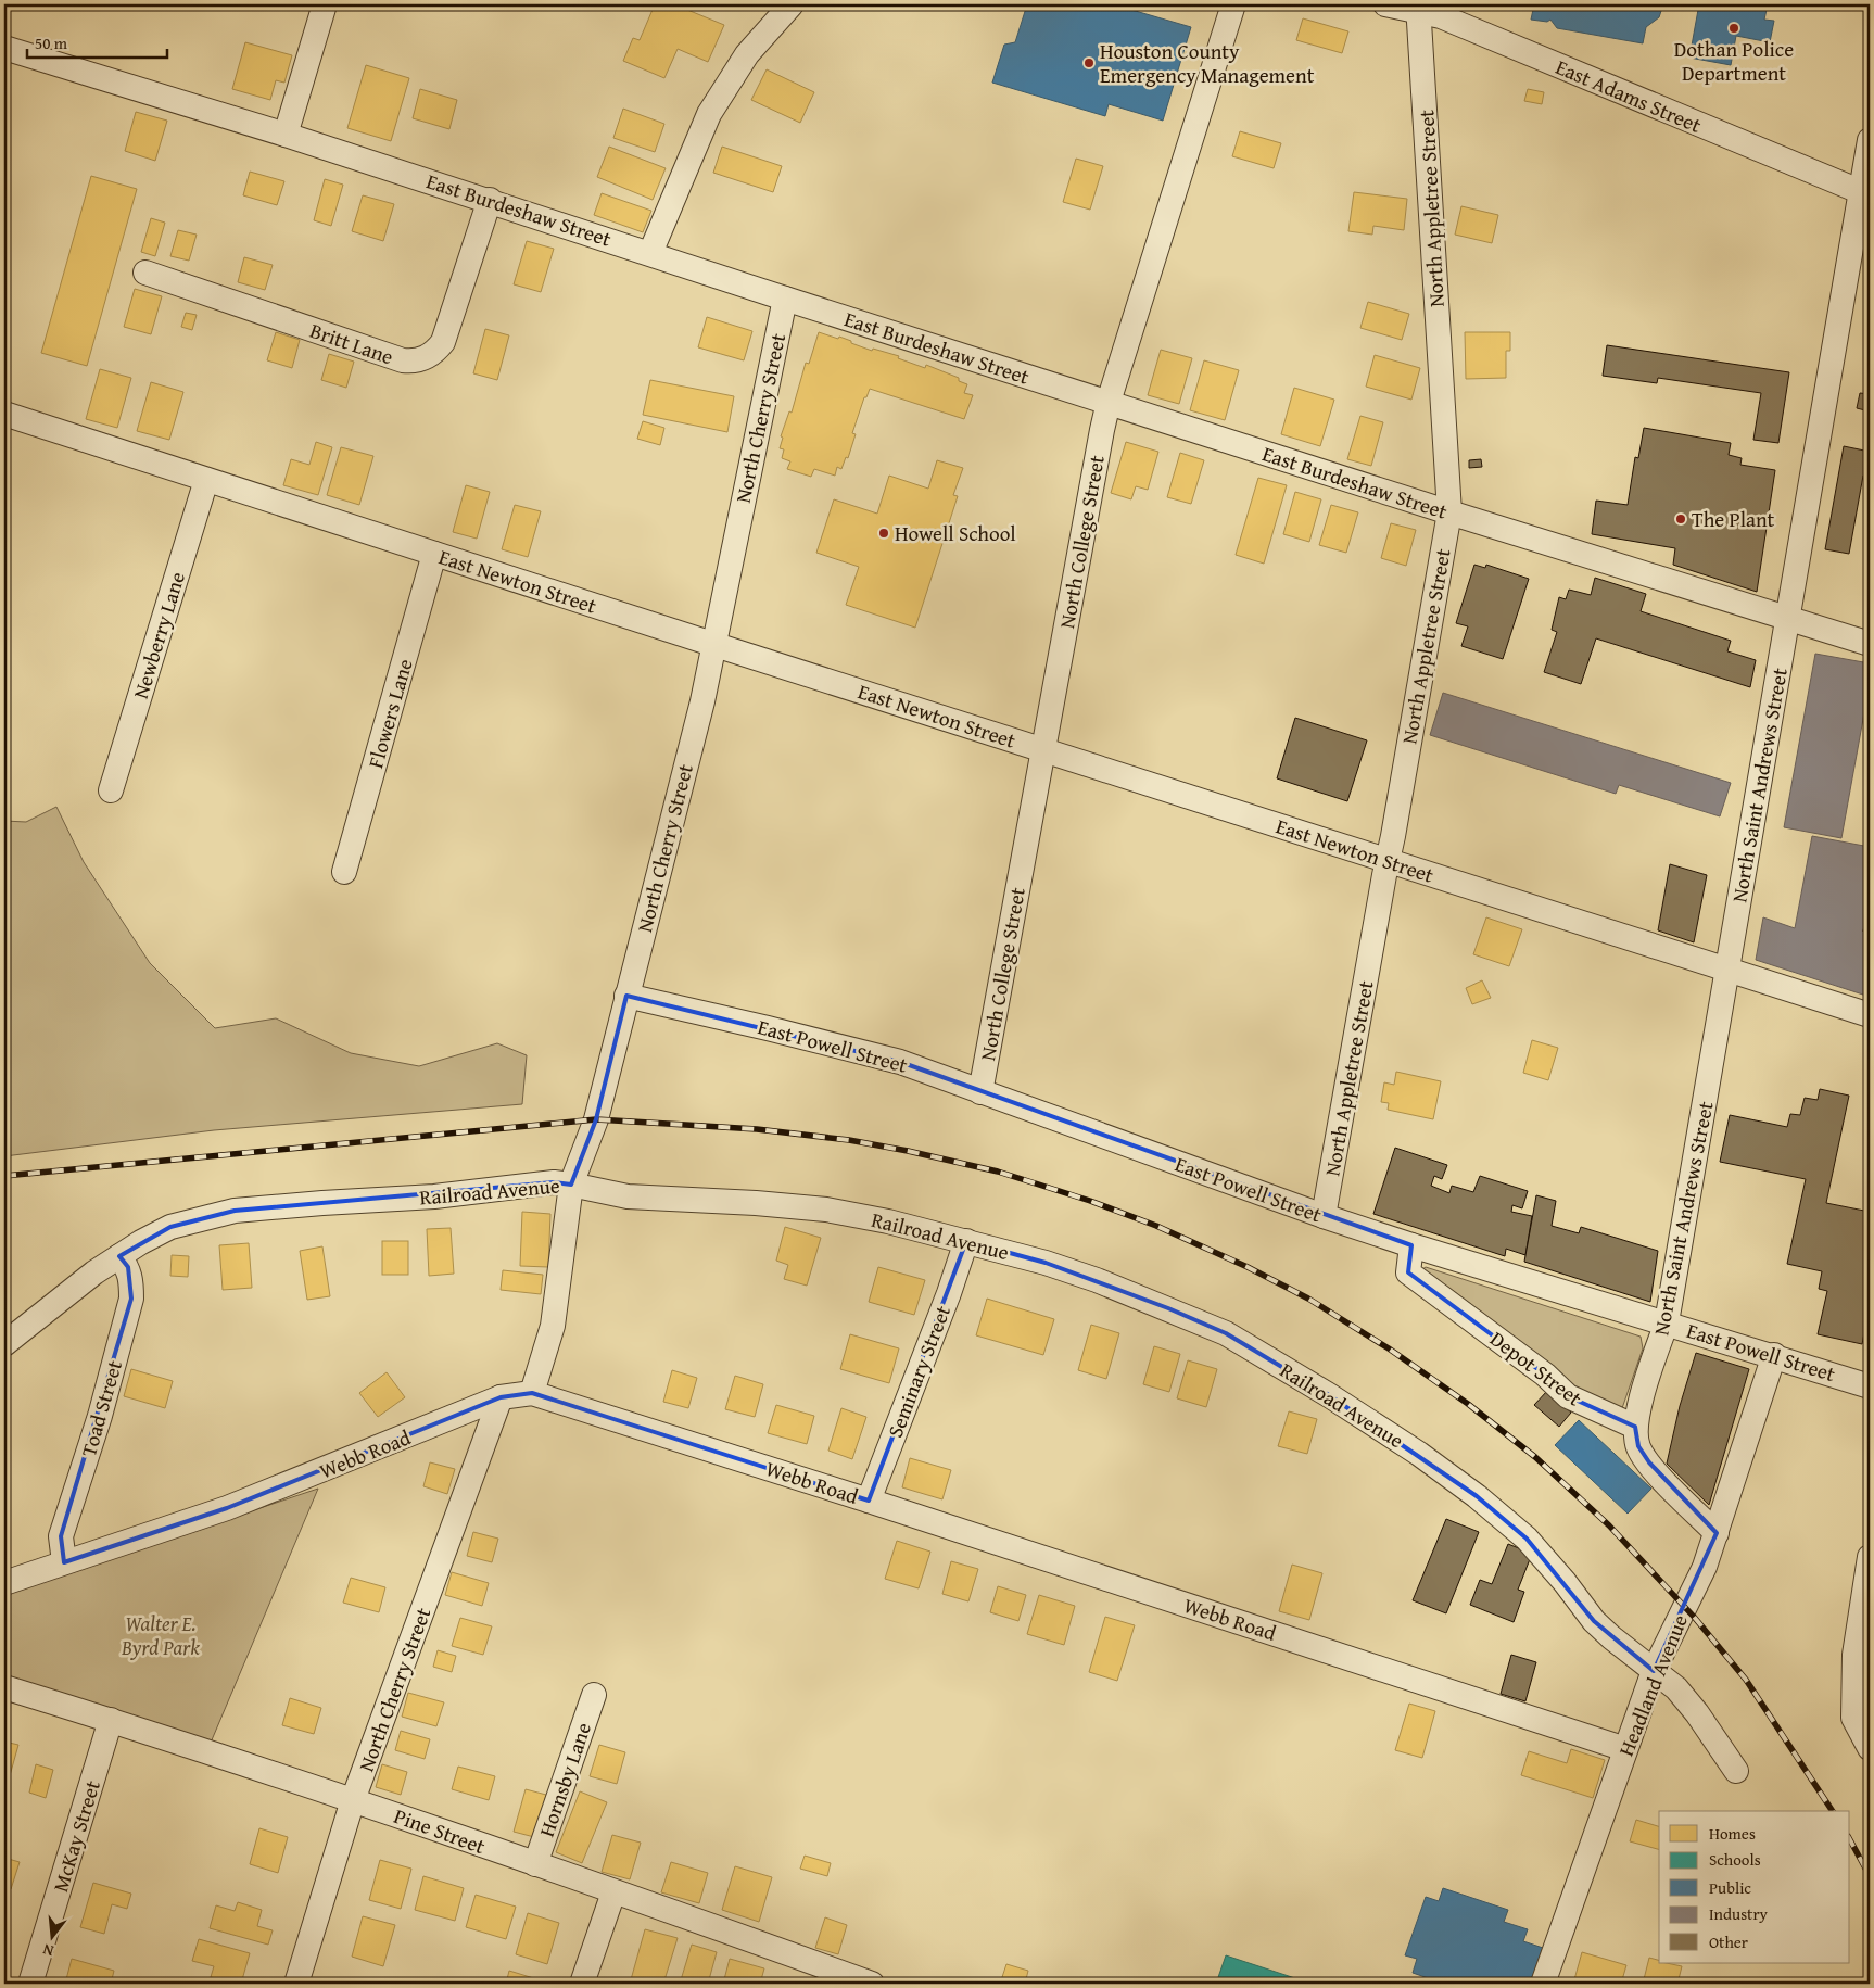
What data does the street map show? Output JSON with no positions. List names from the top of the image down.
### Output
{
  "streets": {
    "street": [
      "East Adams Street",
      "North Appletree Street",
      "East Burdeshaw Street",
      "Britt Lane",
      "North Cherry Street",
      "North College Street",
      "East Newton Street",
      "Newberry Lane",
      "Flowers Lane",
      "North Saint Andrews Street",
      "East Powell Street",
      "Railroad Avenue",
      "Depot Street",
      "Seminary Street",
      "Toad Street",
      "Webb Road",
      "Headland Avenue",
      "Hornsby Lane",
      "Pine Street",
      "McKay Street"
    ]
  },
  "crossings": [
    ["East Adams Street", "North Appletree Street"],
    ["East Adams Street", "North Saint Andrews Street"],
    ["North Appletree Street", "East Burdeshaw Street"],
    ["North Appletree Street", "East Newton Street"],
    ["North Appletree Street", "East Powell Street"],
    ["East Burdeshaw Street", "Britt Lane"],
    ["East Burdeshaw Street", "North Cherry Street"],
    ["East Burdeshaw Street", "North College Street"],
    ["East Burdeshaw Street", "North Saint Andrews Street"],
    ["North Cherry Street", "East Newton Street"],
    ["North Cherry Street", "East Powell Street"],
    ["North Cherry Street", "Railroad Avenue"],
    ["North Cherry Street", "Webb Road"],
    ["North Cherry Street", "Pine Street"],
    ["North College Street", "East Newton Street"],
    ["North College Street", "East Powell Street"],
    ["East Newton Street", "Newberry Lane"],
    ["East Newton Street", "Flowers Lane"],
    ["East Newton Street", "North Saint Andrews Street"],
    ["North Saint Andrews Street", "East Powell Street"],
    ["North Saint Andrews Street", "Depot Street"],
    ["East Powell Street", "Depot Street"],
    ["East Powell Street", "Headland Avenue"],
    ["Railroad Avenue", "Seminary Street"],
    ["Railroad Avenue", "Toad Street"],
    ["Railroad Avenue", "Headland Avenue"],
    ["Seminary Street", "Webb Road"],
    ["Toad Street", "Webb Road"],
    ["Webb Road", "Headland Avenue"],
    ["Hornsby Lane", "Pine Street"],
    ["Pine Street", "McKay Street"]
  ],
  "parks": ["Walter E. Byrd Park"],
  "places": [
    "Dothan Police Department",
    "Houston County Emergency Management",
    "The Plant",
    "Howell School"
  ],
  "legend": [
    "Homes",
    "Schools",
    "Public",
    "Industry",
    "Other"
  ],
  "scale_bar": "50 m",
  "north": "bottom"
}
